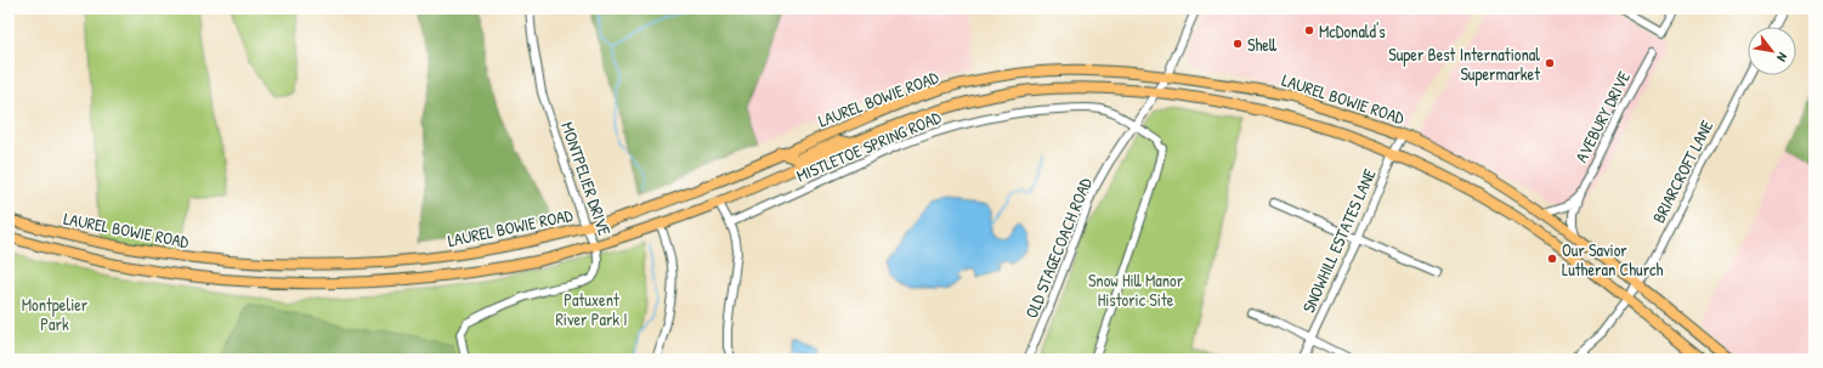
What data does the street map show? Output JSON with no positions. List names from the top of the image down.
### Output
{
  "streets": {
    "main road": ["LAUREL BOWIE ROAD"],
    "street": [
      "AVEBURY DRIVE",
      "MISTLETOE SPRING ROAD",
      "BRIARCROFT LANE",
      "MONTPELIER DRIVE",
      "SNOWHILL ESTATES LANE",
      "OLD STAGECOACH ROAD"
    ]
  },
  "crossings": [
    ["LAUREL BOWIE ROAD", "AVEBURY DRIVE"],
    ["LAUREL BOWIE ROAD", "BRIARCROFT LANE"],
    ["LAUREL BOWIE ROAD", "MONTPELIER DRIVE"],
    ["LAUREL BOWIE ROAD", "SNOWHILL ESTATES LANE"],
    ["LAUREL BOWIE ROAD", "OLD STAGECOACH ROAD"],
    ["MISTLETOE SPRING ROAD", "OLD STAGECOACH ROAD"]
  ],
  "parks": ["Snow Hill Manor Historic Site", "Patuxent River Park I", "Montpelier Park"],
  "places": [
    "McDonald's",
    "Shell",
    "Super Best International Supermarket",
    "Our Savior Lutheran Church"
  ],
  "north": "bottom right"
}
